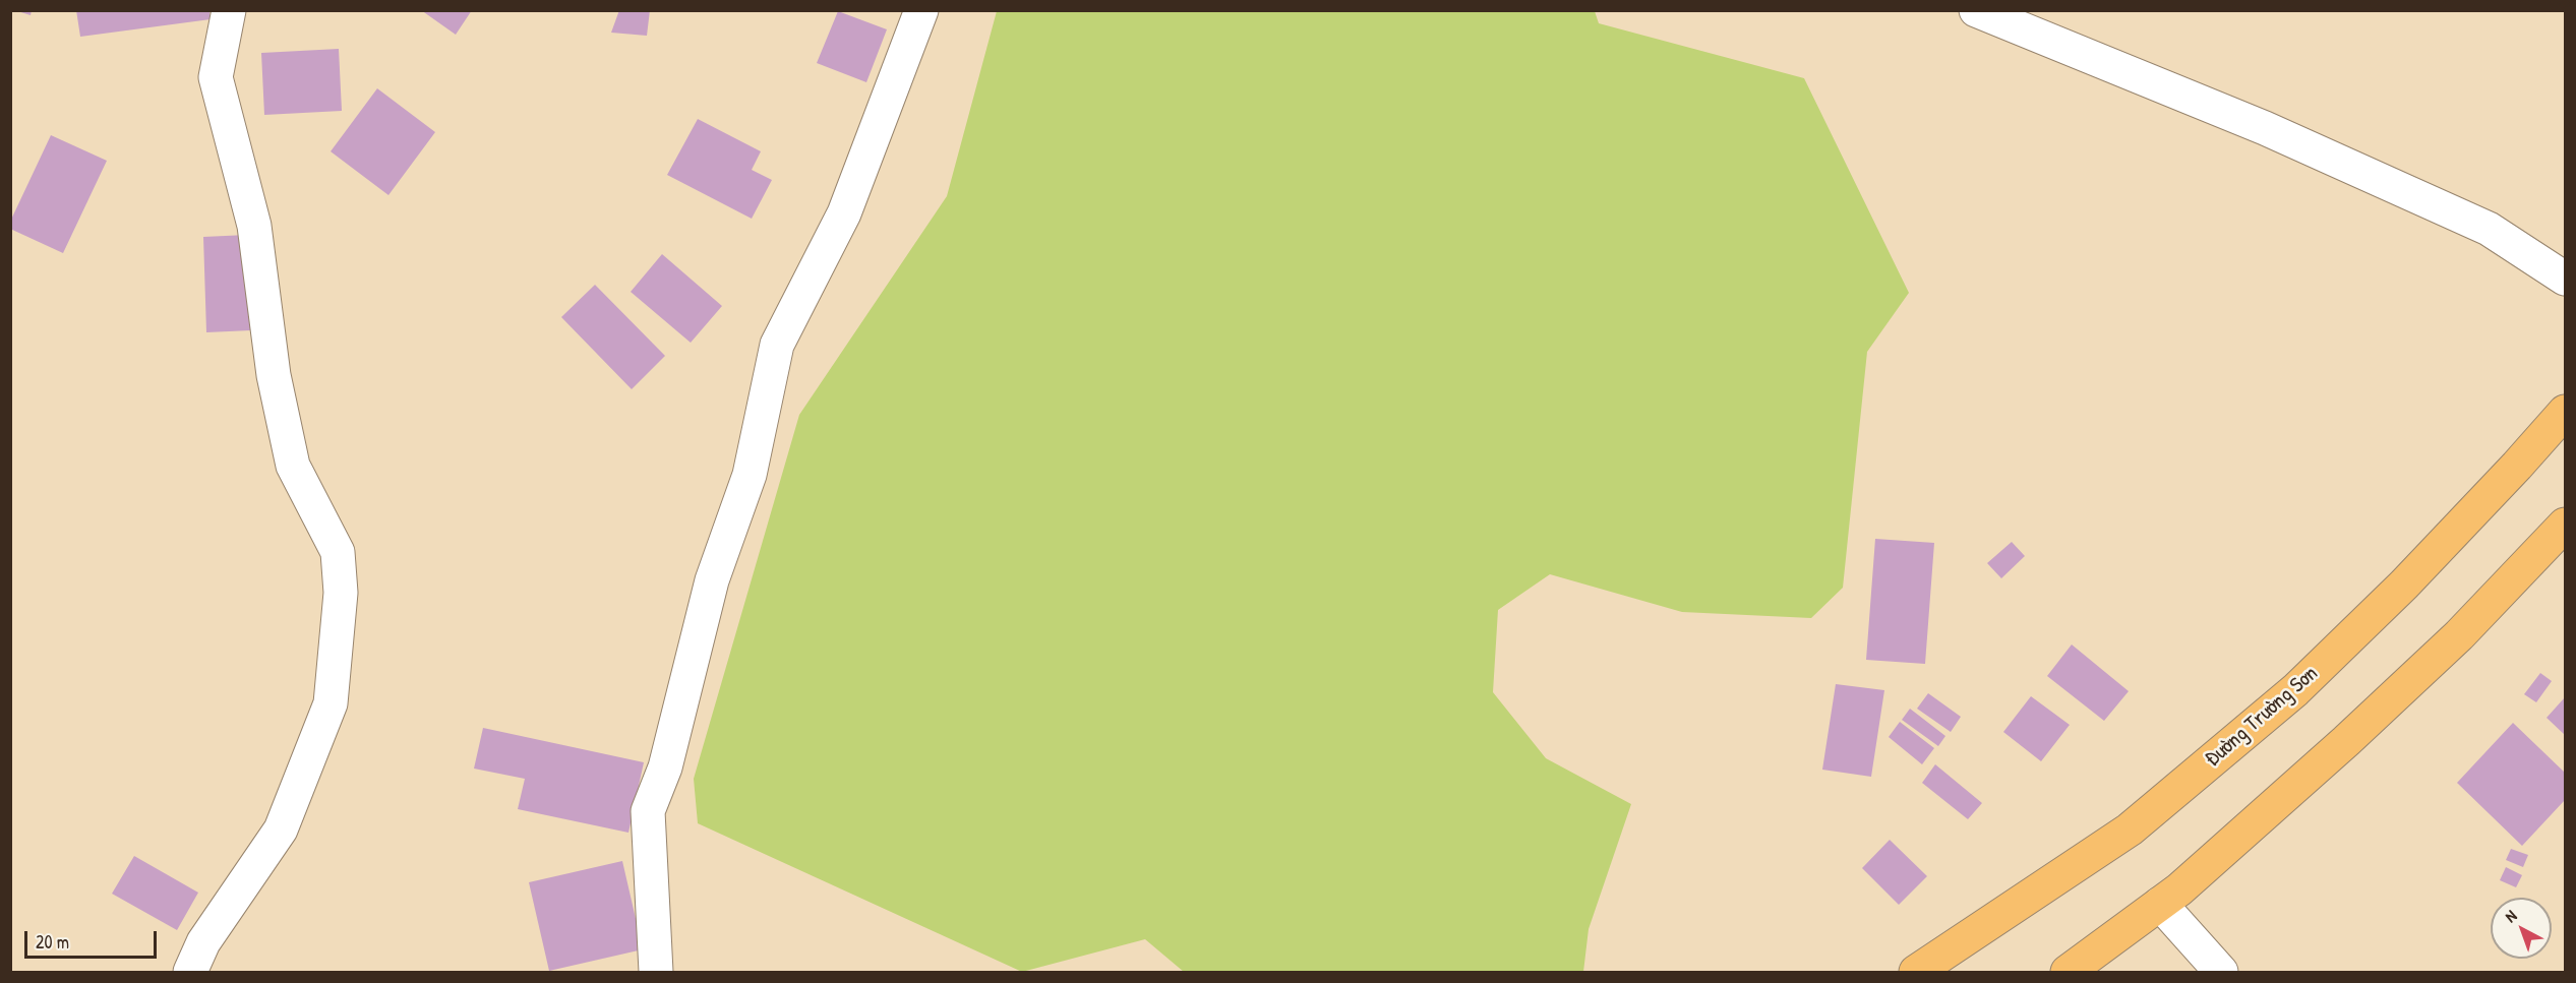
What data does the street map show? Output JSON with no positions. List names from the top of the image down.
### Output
{
  "streets": {
    "highway": ["Đường Trường Sơn"]
  },
  "scale_bar": "20 m",
  "north": "top left"
}
